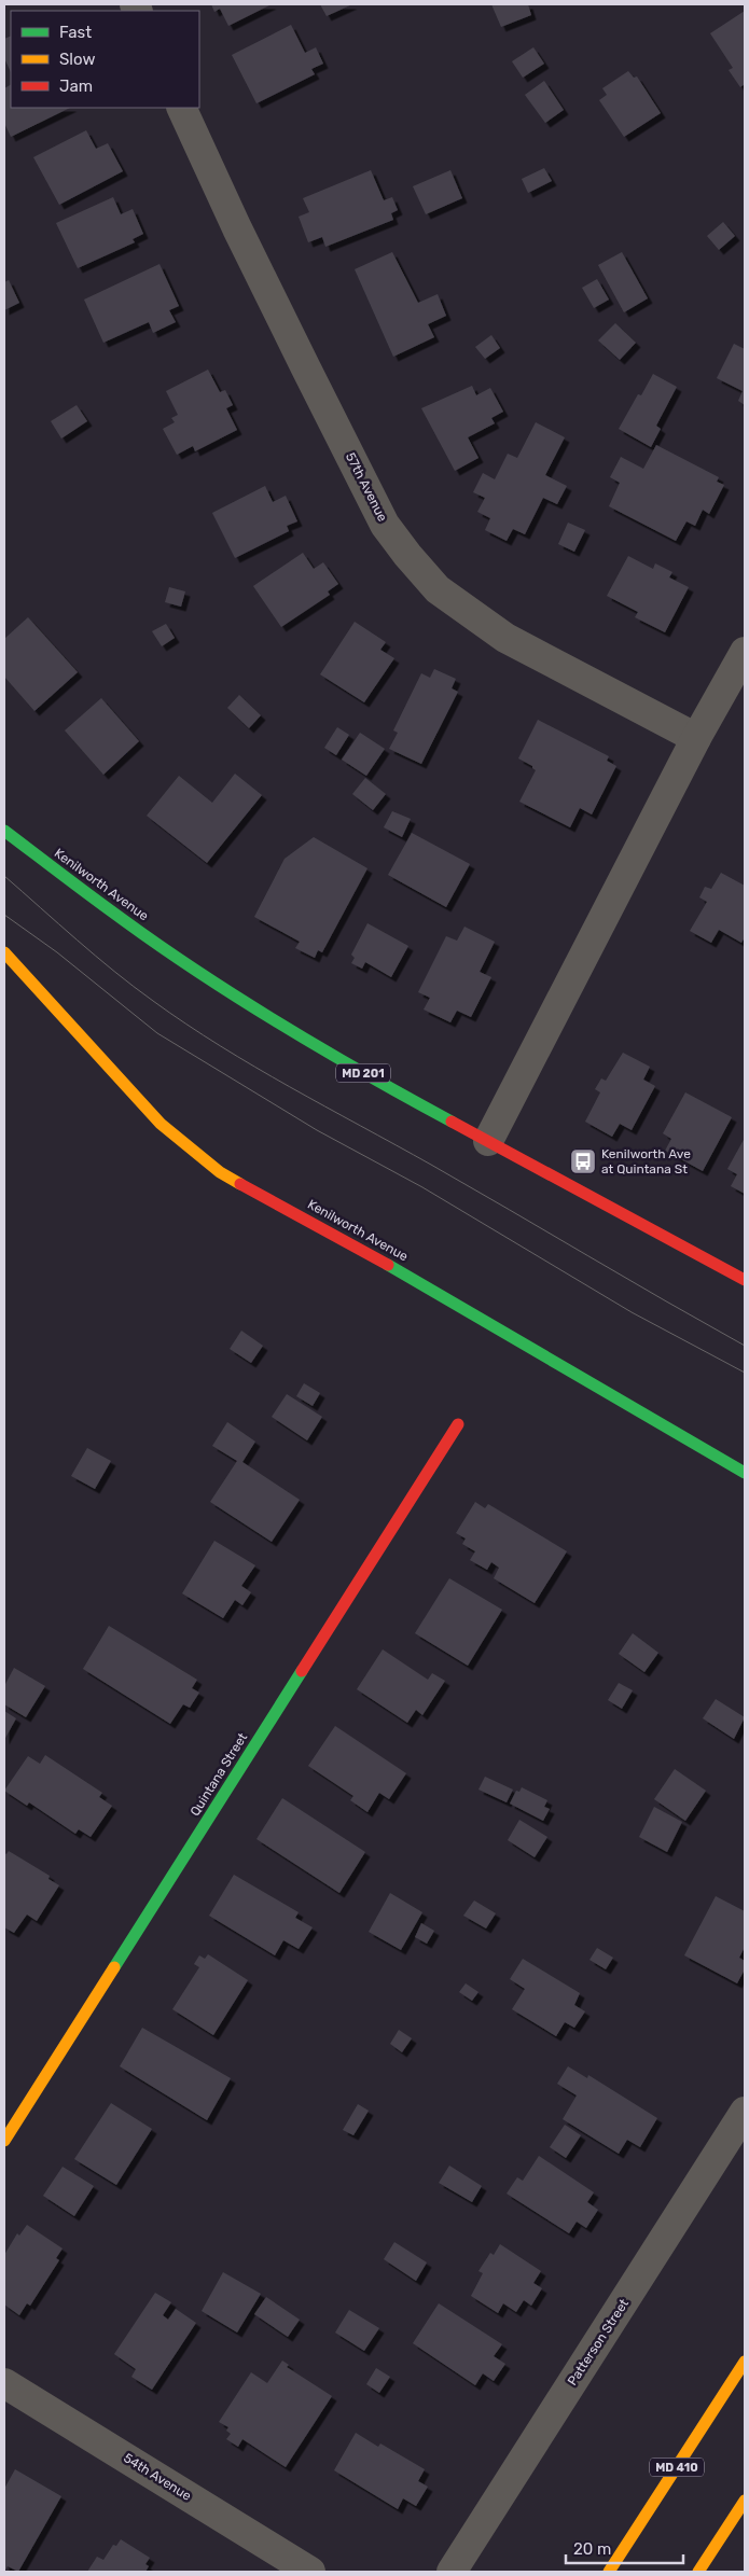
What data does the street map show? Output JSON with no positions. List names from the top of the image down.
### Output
{
  "streets": {
    "main road": [
      "Kenilworth Avenue",
      "MD 201",
      "Quintana Street",
      "MD 410"
    ],
    "street": ["57th Avenue", "Patterson Street", "54th Avenue"]
  },
  "places": {
    "bus stop": ["Kenilworth Ave at Quintana St"]
  },
  "legend": ["Fast", "Slow", "Jam"],
  "scale_bar": "20 m"
}
